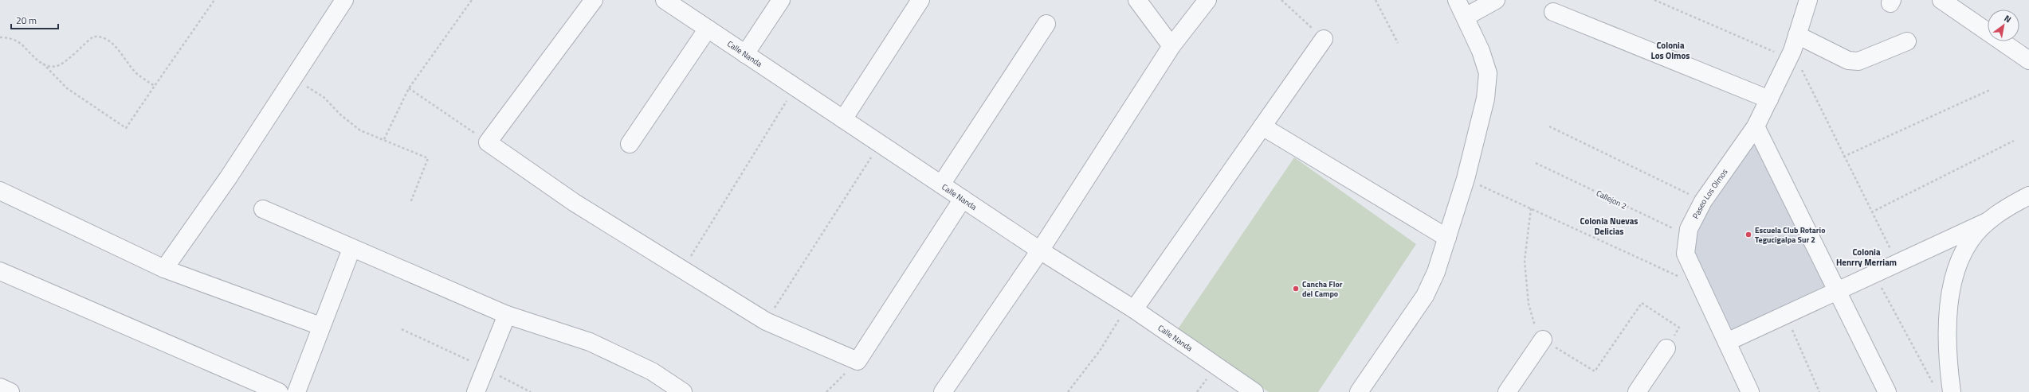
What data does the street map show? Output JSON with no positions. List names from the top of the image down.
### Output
{
  "streets": {
    "street": ["Calle Nanda", "Paseo Los Olmos"],
    "path": ["Callejon 2"]
  },
  "crossings": [
    ["Paseo Los Olmos", "Callejon 2"]
  ],
  "districts": ["Colonia Los Olmos", "Colonia Nuevas Delicias", "Colonia Henrry Merriam"],
  "places": ["Escuela Club Rotario Tegucigalpa Sur 2", "Cancha Flor del Campo"],
  "scale_bar": "20 m",
  "north": "top right"
}
